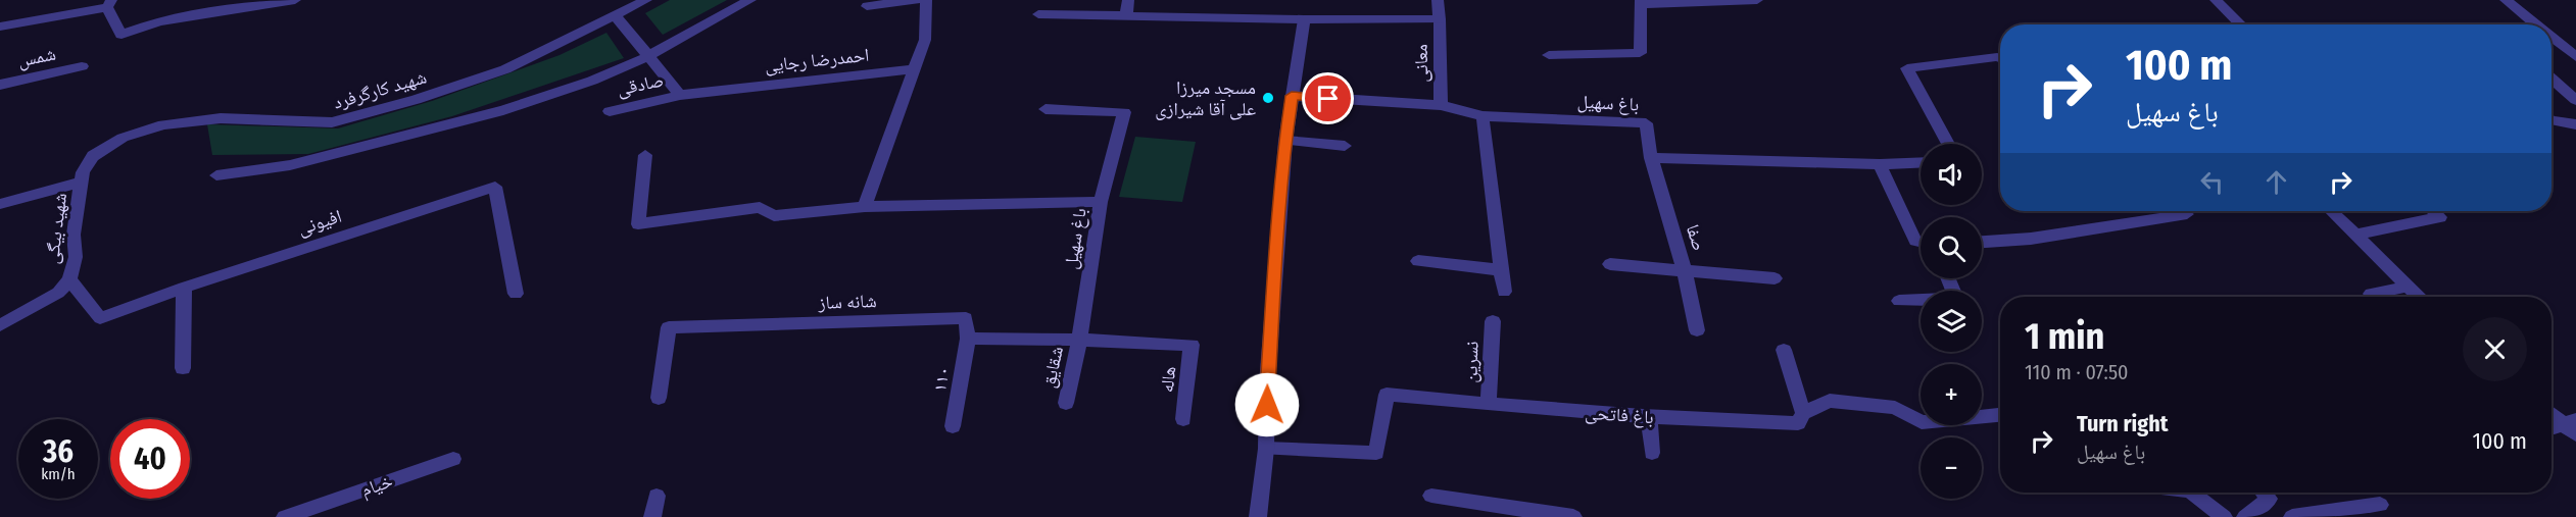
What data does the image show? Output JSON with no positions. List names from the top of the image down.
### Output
{
  "streets": {
    "street": [
      "شمس",
      "احمدرضا رجایی",
      "معانی",
      "صادقی",
      "شهید کارگرفرد",
      "باغ سهیل",
      "افیونی",
      "شهید بیگی",
      "صفا",
      "شانه ساز",
      "نسرین",
      "شقایق",
      "۱۱۰",
      "هاله",
      "باغ فاتحی",
      "خیام"
    ]
  },
  "crossings": [
    ["احمدرضا رجایی", "صادقی"],
    ["معانی", "باغ سهیل"],
    ["شهید کارگرفرد", "شهید بیگی"],
    ["باغ سهیل", "صفا"],
    ["باغ سهیل", "شقایق"],
    ["باغ سهیل", "هاله"],
    ["افیونی", "شهید بیگی"],
    ["شانه ساز", "۱۱۰"],
    ["نسرین", "باغ فاتحی"],
    ["شقایق", "هاله"]
  ],
  "places": ["مسجد میرزا علی آقا شیرازی"],
  "page": {
    "turn": ["100 m", "باغ سهیل"],
    "map_buttons": ["+", "−"],
    "heading": ["1 min", "110 m · 07:50"],
    "list": [
      {
        "name": "Turn right",
        "note": "باغ سهیل",
        "value": "100 m"
      }
    ],
    "speed": "36 km/h",
    "limit": "40"
  }
}
